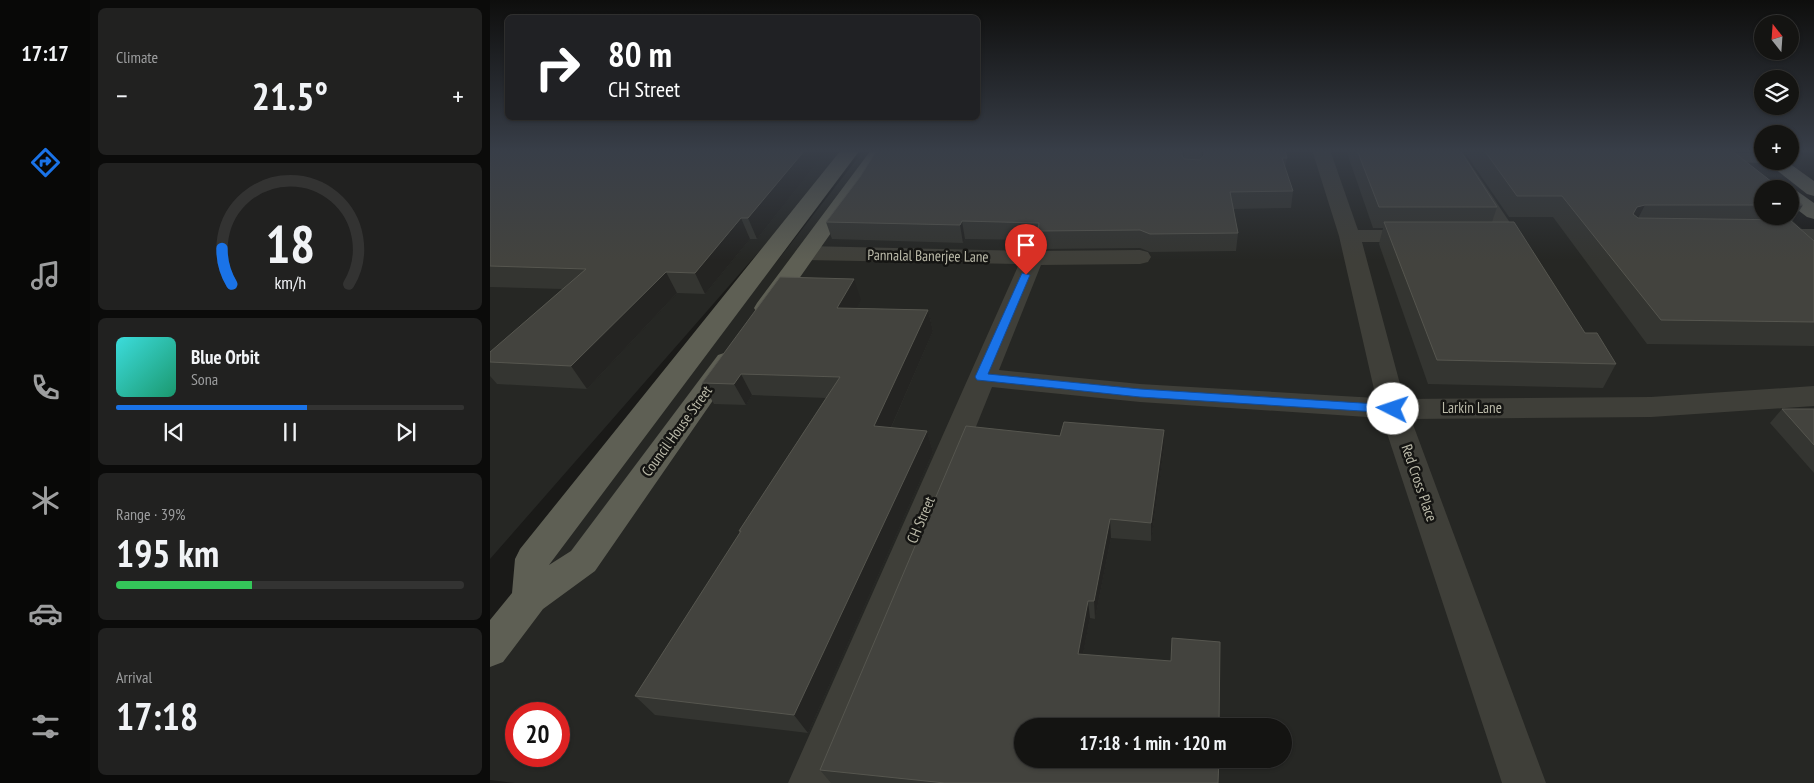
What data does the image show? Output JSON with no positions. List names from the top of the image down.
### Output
{
  "streets": {
    "main road": ["Council House Street"],
    "street": [
      "Pannalal Banerjee Lane",
      "Larkin Lane",
      "Red Cross Place",
      "CH Street"
    ]
  },
  "crossings": [
    ["Pannalal Banerjee Lane", "Council House Street"],
    ["Pannalal Banerjee Lane", "CH Street"],
    ["Larkin Lane", "Red Cross Place"],
    ["Larkin Lane", "CH Street"]
  ],
  "north": "top",
  "page": {
    "tabs": "17:17",
    "tile": [
      "Climate",
      ["Range · 39%", "195 km"],
      ["Arrival", "17:18"]
    ],
    "map_buttons": ["+", "−"],
    "turn": ["80 m", "CH Street"],
    "heat": ["−", "21.5°", "+"],
    "song": ["Blue Orbit", "Sona"],
    "limit": "20",
    "trip": "17:18 · 1 min · 120 m",
    "gauge": ["18", "km/h"]
  }
}
